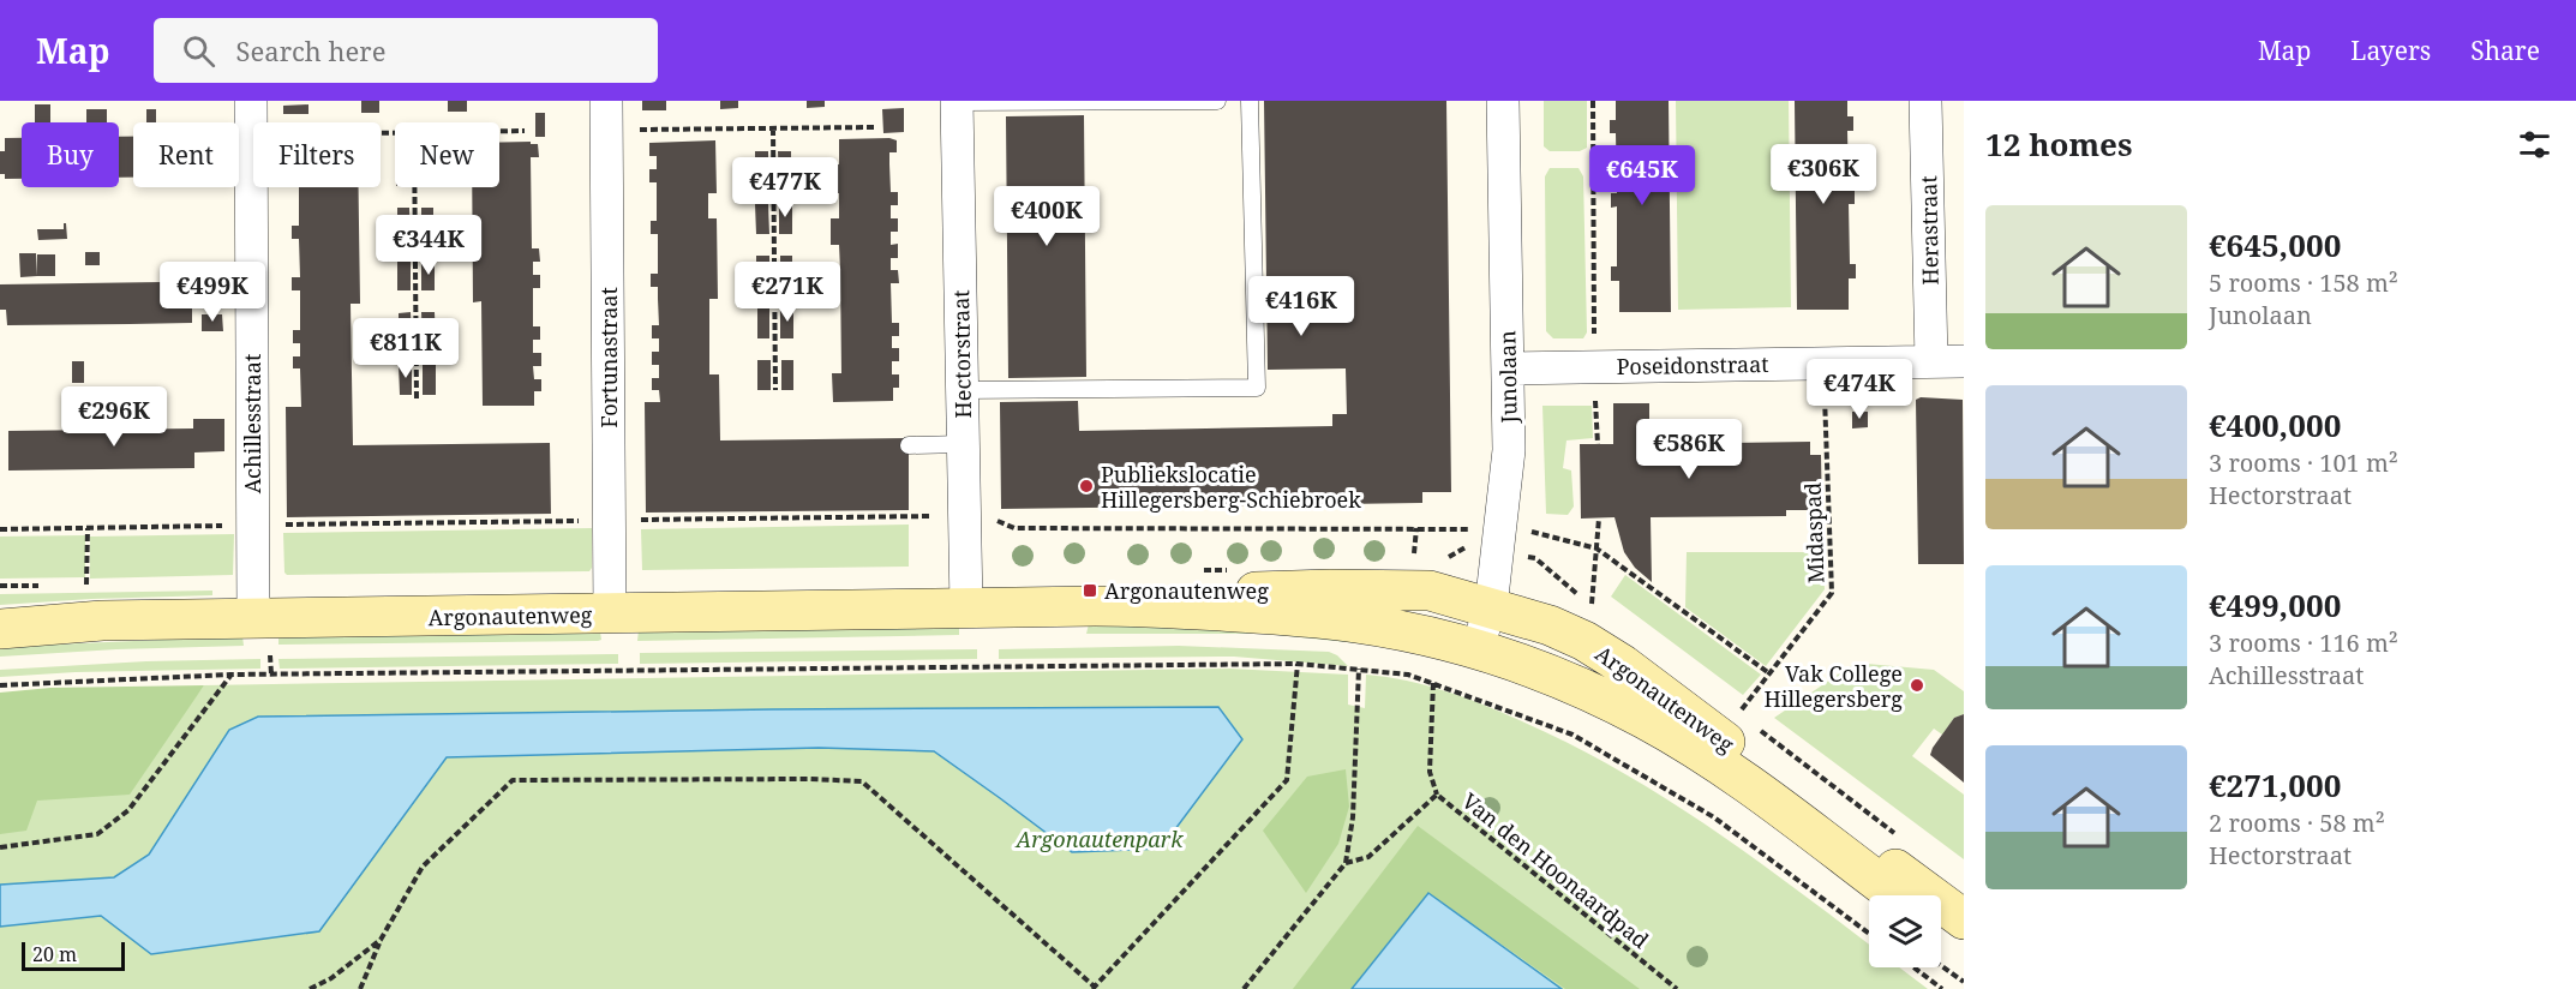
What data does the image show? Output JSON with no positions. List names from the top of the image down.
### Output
{
  "streets": {
    "street": [
      "Herastraat",
      "Hectorstraat",
      "Fortunastraat",
      "Poseidonstraat",
      "Junolaan",
      "Achillesstraat",
      "Argonautenweg"
    ],
    "path": ["Midaspad", "Van den Hoonaardpad"]
  },
  "crossings": [
    ["Herastraat", "Poseidonstraat"],
    ["Hectorstraat", "Argonautenweg"],
    ["Fortunastraat", "Argonautenweg"],
    ["Poseidonstraat", "Junolaan"],
    ["Poseidonstraat", "Midaspad"],
    ["Junolaan", "Argonautenweg"],
    ["Achillesstraat", "Argonautenweg"]
  ],
  "parks": ["Argonautenpark"],
  "places": {
    "other": ["Publiekslocatie Hillegersberg-Schiebroek", "Vak College Hillegersberg"],
    "transit": ["Argonautenweg"]
  },
  "scale_bar": "20 m",
  "page": {
    "header": "Map",
    "search": "Search here",
    "nav": ["Map", "Layers", "Share"],
    "heading": "12 homes",
    "chip": [
      "Buy",
      "Rent",
      "Filters",
      "New"
    ],
    "price": [
      "€306K",
      "€645K",
      "€477K",
      "€400K",
      "€344K",
      "€499K",
      "€271K",
      "€416K",
      "€811K",
      "€474K",
      "€296K",
      "€586K"
    ],
    "list": [
      {
        "name": "€645,000",
        "note": "5 rooms · 158 m² · Junolaan"
      },
      {
        "name": "€400,000",
        "note": "3 rooms · 101 m² · Hectorstraat"
      },
      {
        "name": "€499,000",
        "note": "3 rooms · 116 m² · Achillesstraat"
      },
      {
        "name": "€271,000",
        "note": "2 rooms · 58 m² · Hectorstraat"
      }
    ],
    "scale": "20 m"
  }
}
